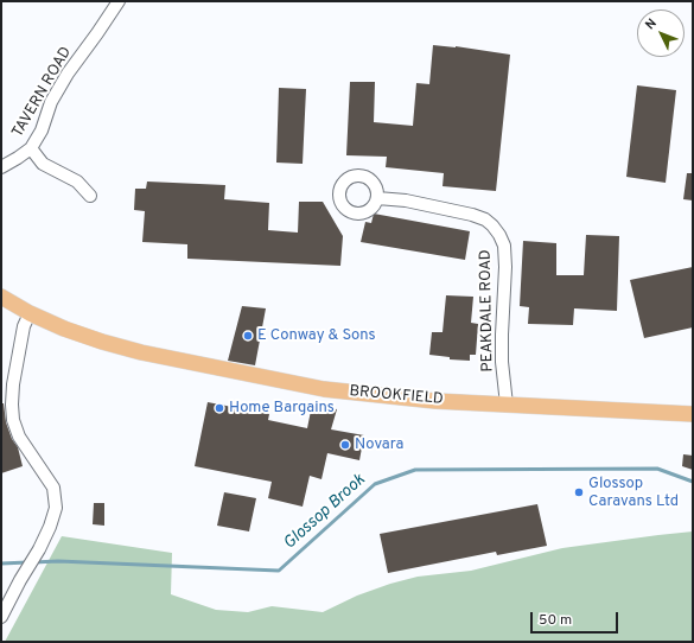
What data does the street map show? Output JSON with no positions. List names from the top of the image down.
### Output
{
  "streets": {
    "main road": ["BROOKFIELD"],
    "street": ["TAVERN ROAD", "PEAKDALE ROAD"]
  },
  "crossings": [
    ["PEAKDALE ROAD", "BROOKFIELD"]
  ],
  "water": ["Glossop Brook"],
  "places": [
    "E Conway & Sons",
    "Home Bargains",
    "Novara",
    "Glossop Caravans Ltd"
  ],
  "scale_bar": "50 m",
  "north": "top left"
}
